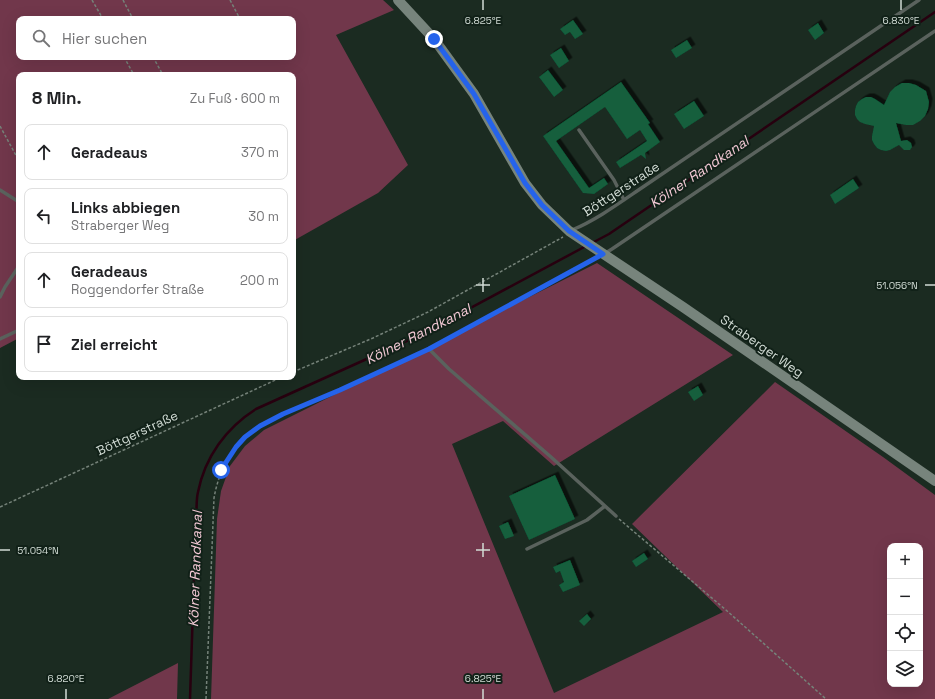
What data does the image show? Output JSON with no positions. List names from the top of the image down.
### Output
{
  "streets": {
    "main road": ["Straberger Weg"],
    "lane": ["Böttgerstraße"]
  },
  "crossings": [
    ["Böttgerstraße", "Straberger Weg"]
  ],
  "water": ["Kölner Randkanal"],
  "page": {
    "search": "Hier suchen",
    "heading": ["8 Min.", "Zu Fuß · 600 m"],
    "list": [
      ["Geradeaus", "370 m"],
      ["Links abbiegen", "Straberger Weg", "30 m"],
      ["Geradeaus", "Roggendorfer Straße", "200 m"],
      "Ziel erreicht"
    ],
    "map_buttons": ["+", "−"]
  },
  "coordinates": [
    "6.825°E",
    "6.830°E",
    "51.056°N",
    "51.054°N",
    "6.820°E"
  ]
}
